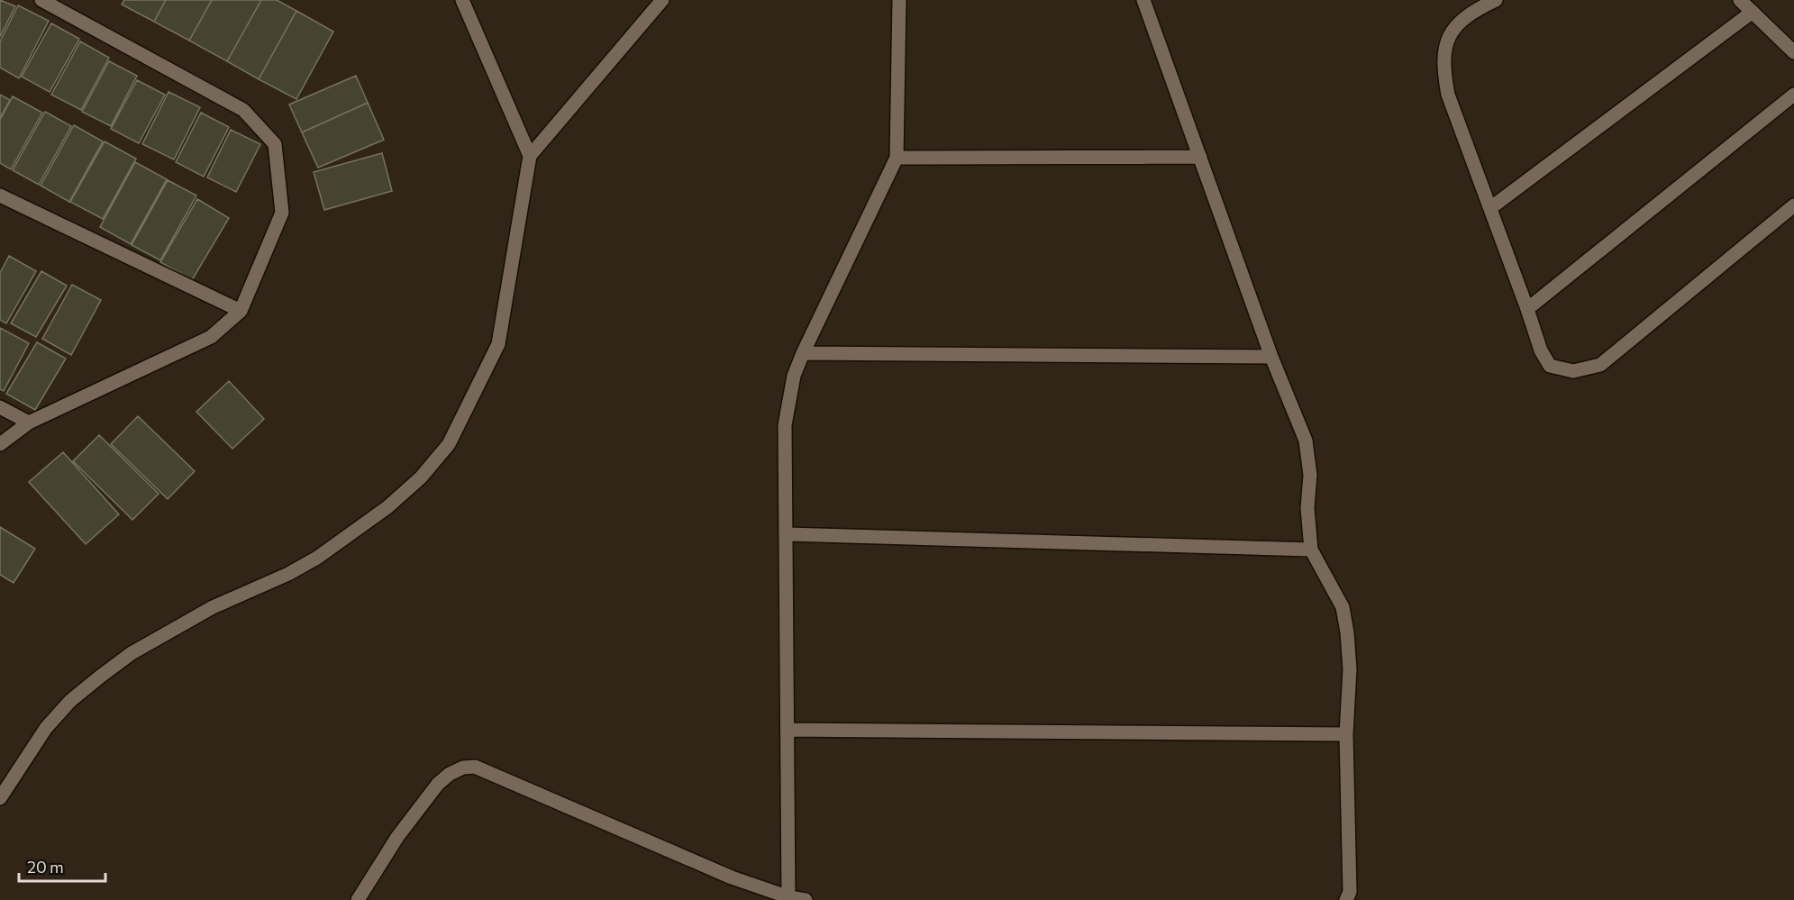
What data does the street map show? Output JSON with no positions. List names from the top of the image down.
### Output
{
  "scale_bar": "20 m"
}
